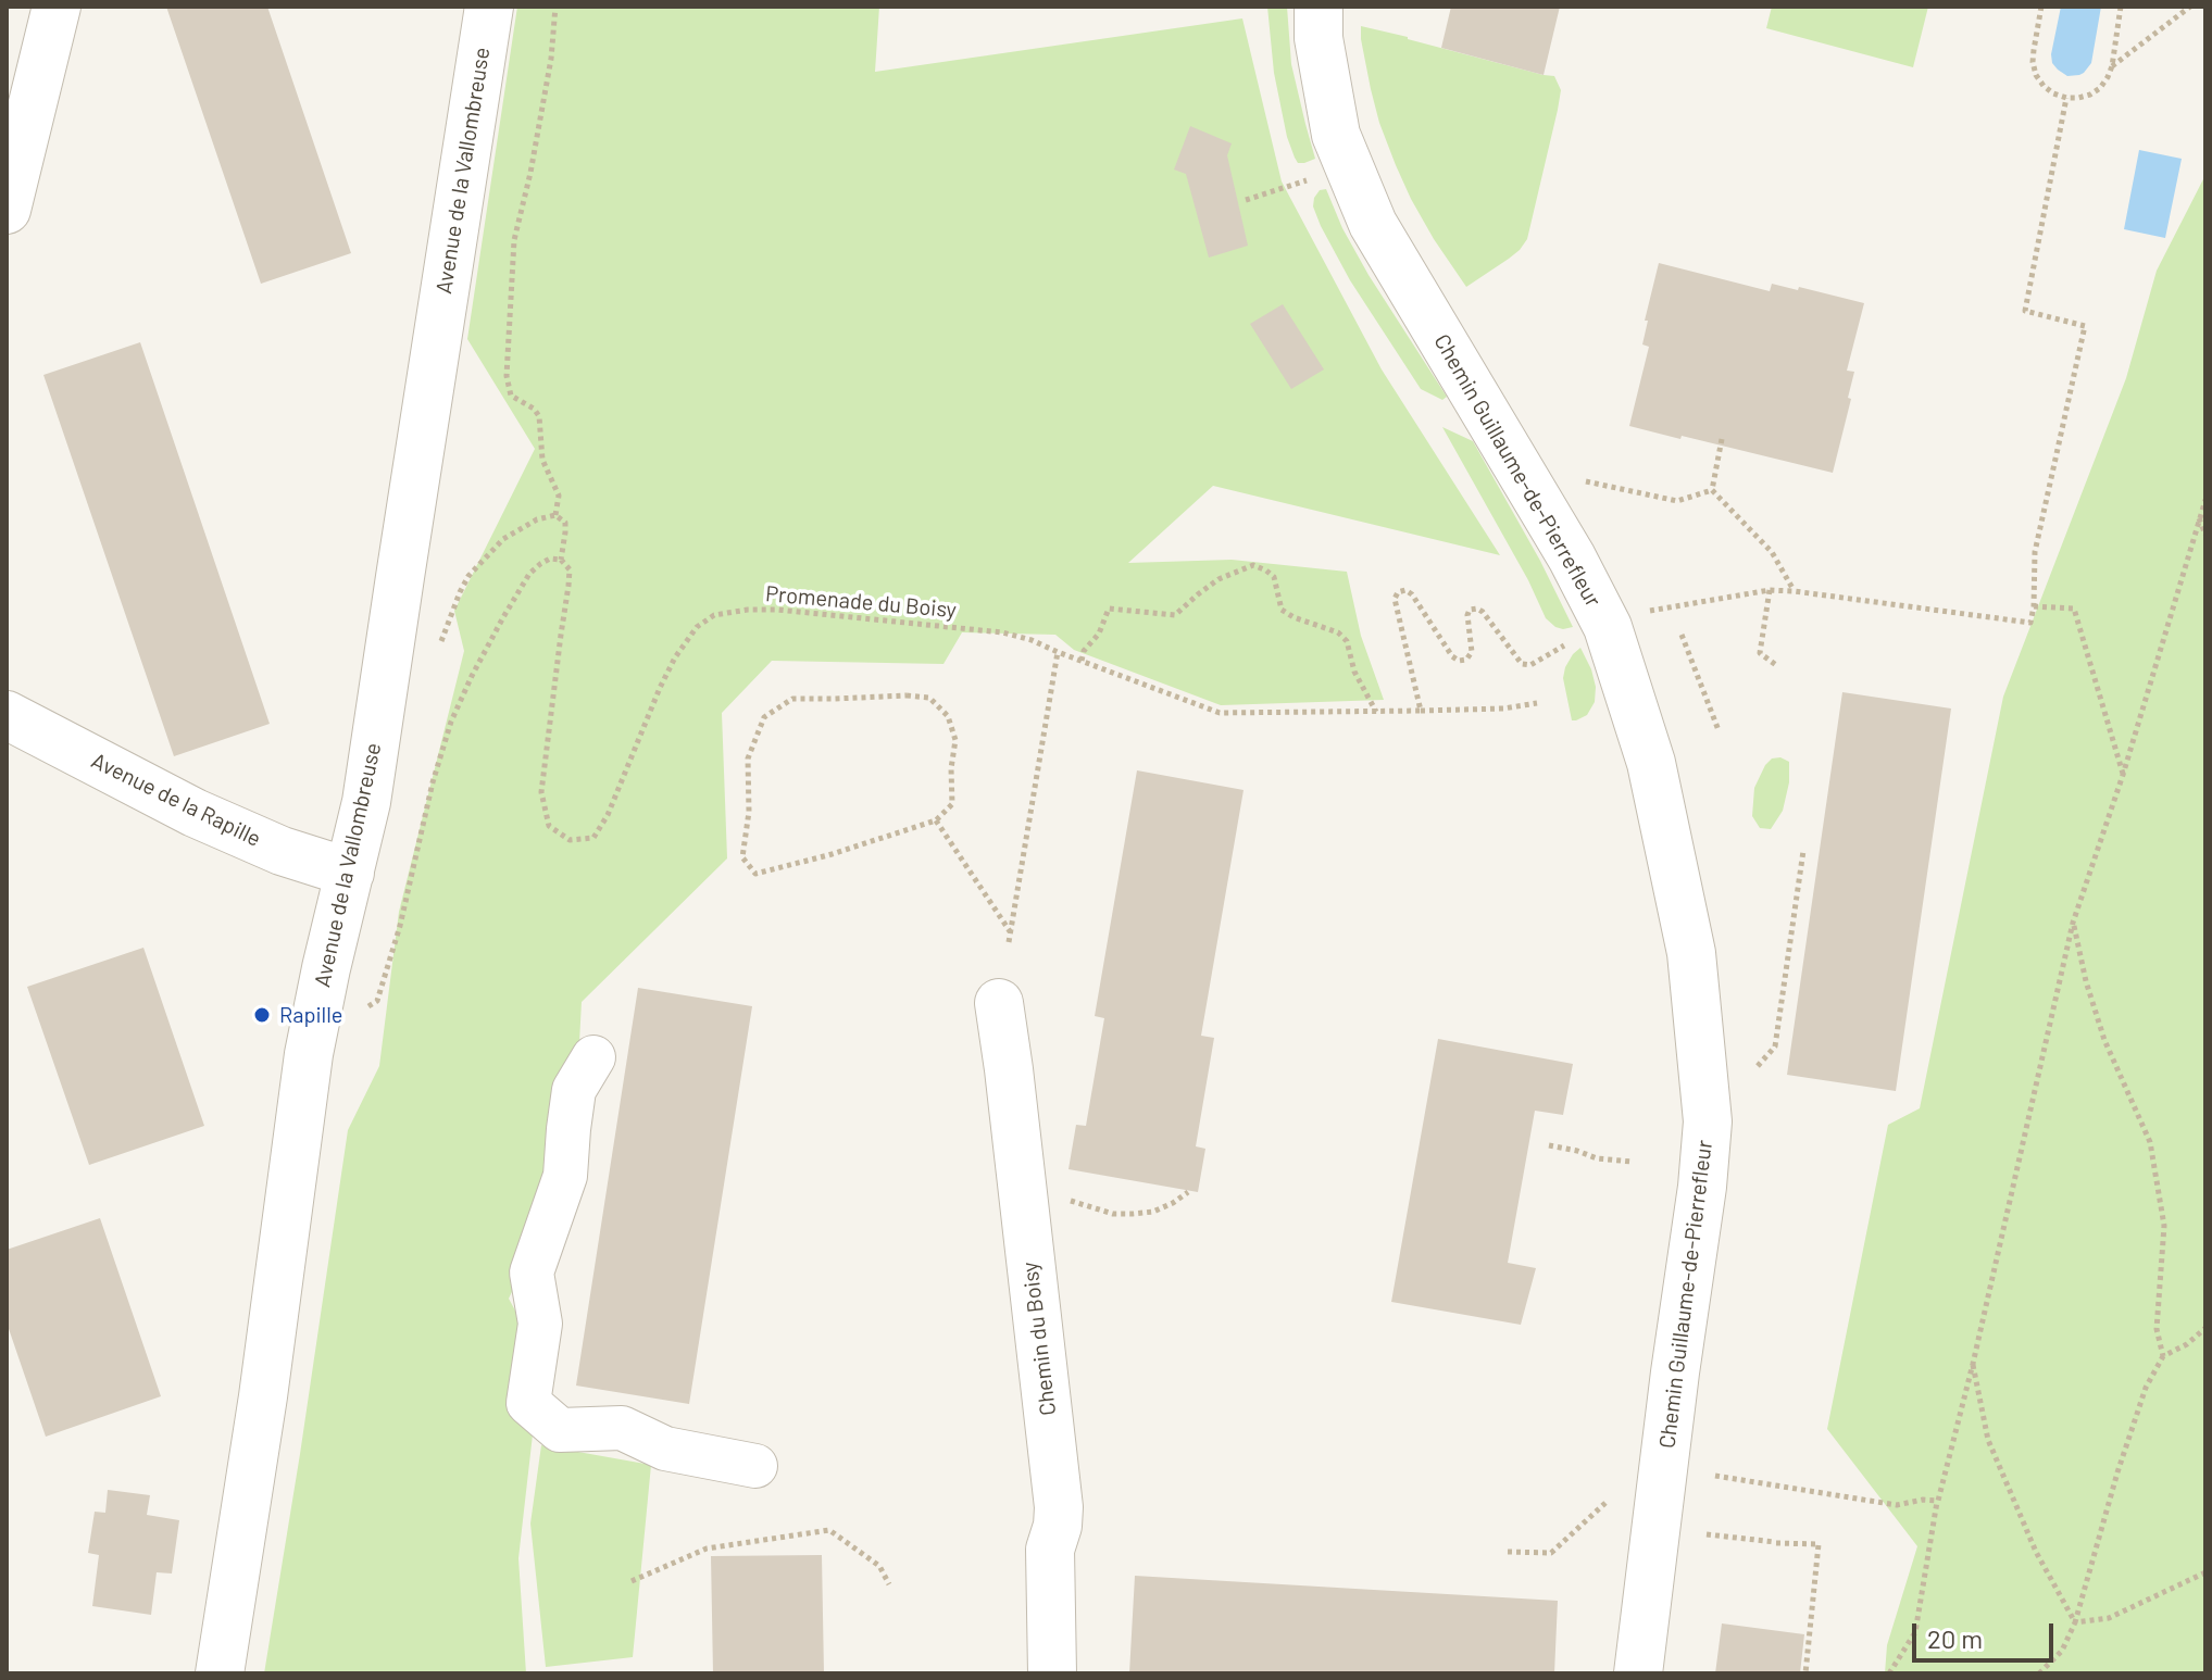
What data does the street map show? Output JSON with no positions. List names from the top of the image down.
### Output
{
  "streets": {
    "street": [
      "Avenue de la Vallombreuse",
      "Chemin Guillaume-de-Pierrefleur",
      "Avenue de la Rapille",
      "Chemin du Boisy"
    ],
    "path": ["Promenade du Boisy"]
  },
  "crossings": [
    ["Avenue de la Vallombreuse", "Avenue de la Rapille"]
  ],
  "places": ["Rapille"],
  "scale_bar": "20 m"
}
